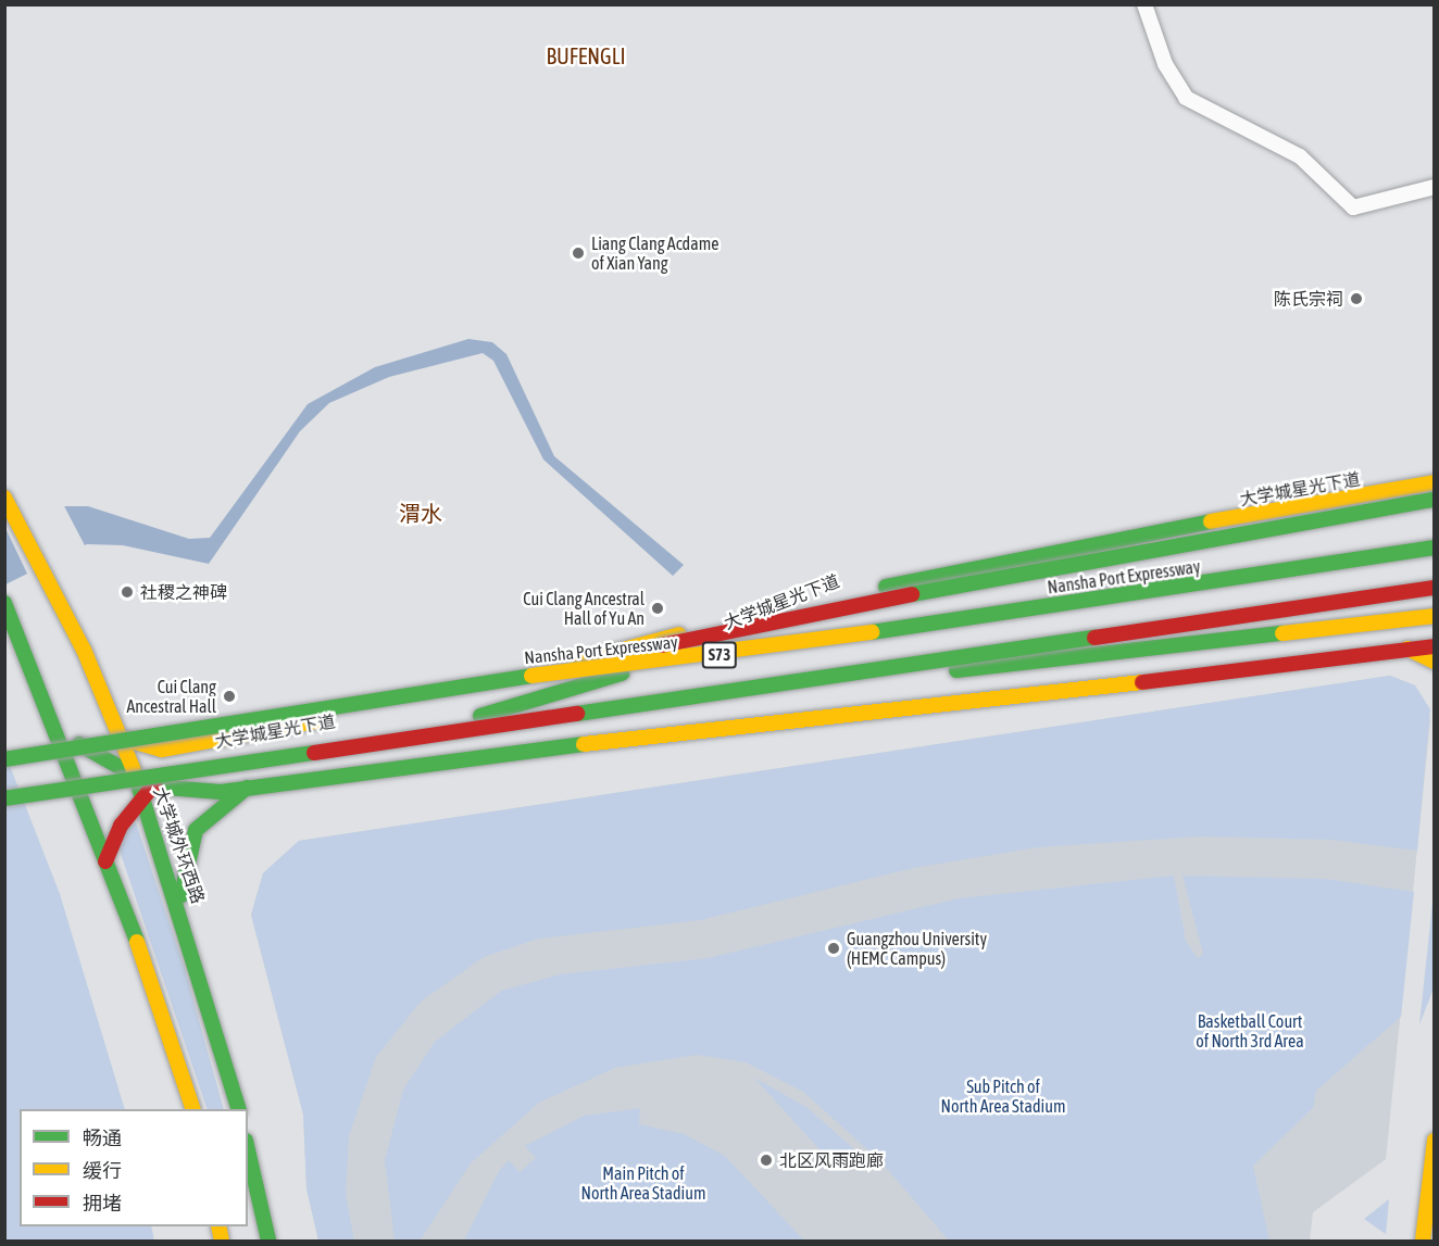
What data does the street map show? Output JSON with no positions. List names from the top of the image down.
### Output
{
  "streets": {
    "main road": [
      "大学城星光下道",
      "Nansha Port Expressway",
      "S73",
      "大学城外环西路"
    ]
  },
  "crossings": [
    ["大学城星光下道", "大学城外环西路"]
  ],
  "districts": ["BUFENGLI", "渭水"],
  "parks": ["Basketball Court of North 3rd Area", "Sub Pitch of North Area Stadium", "Main Pitch of North Area Stadium"],
  "places": [
    "Liang Clang Acdame of Xian Yang",
    "陈氏宗祠",
    "社稷之神碑",
    "Cui Clang Ancestral Hall of Yu An",
    "Cui Clang Ancestral Hall",
    "Guangzhou University (HEMC Campus)",
    "北区风雨跑廊"
  ],
  "legend": ["畅通", "缓行", "拥堵"]
}
